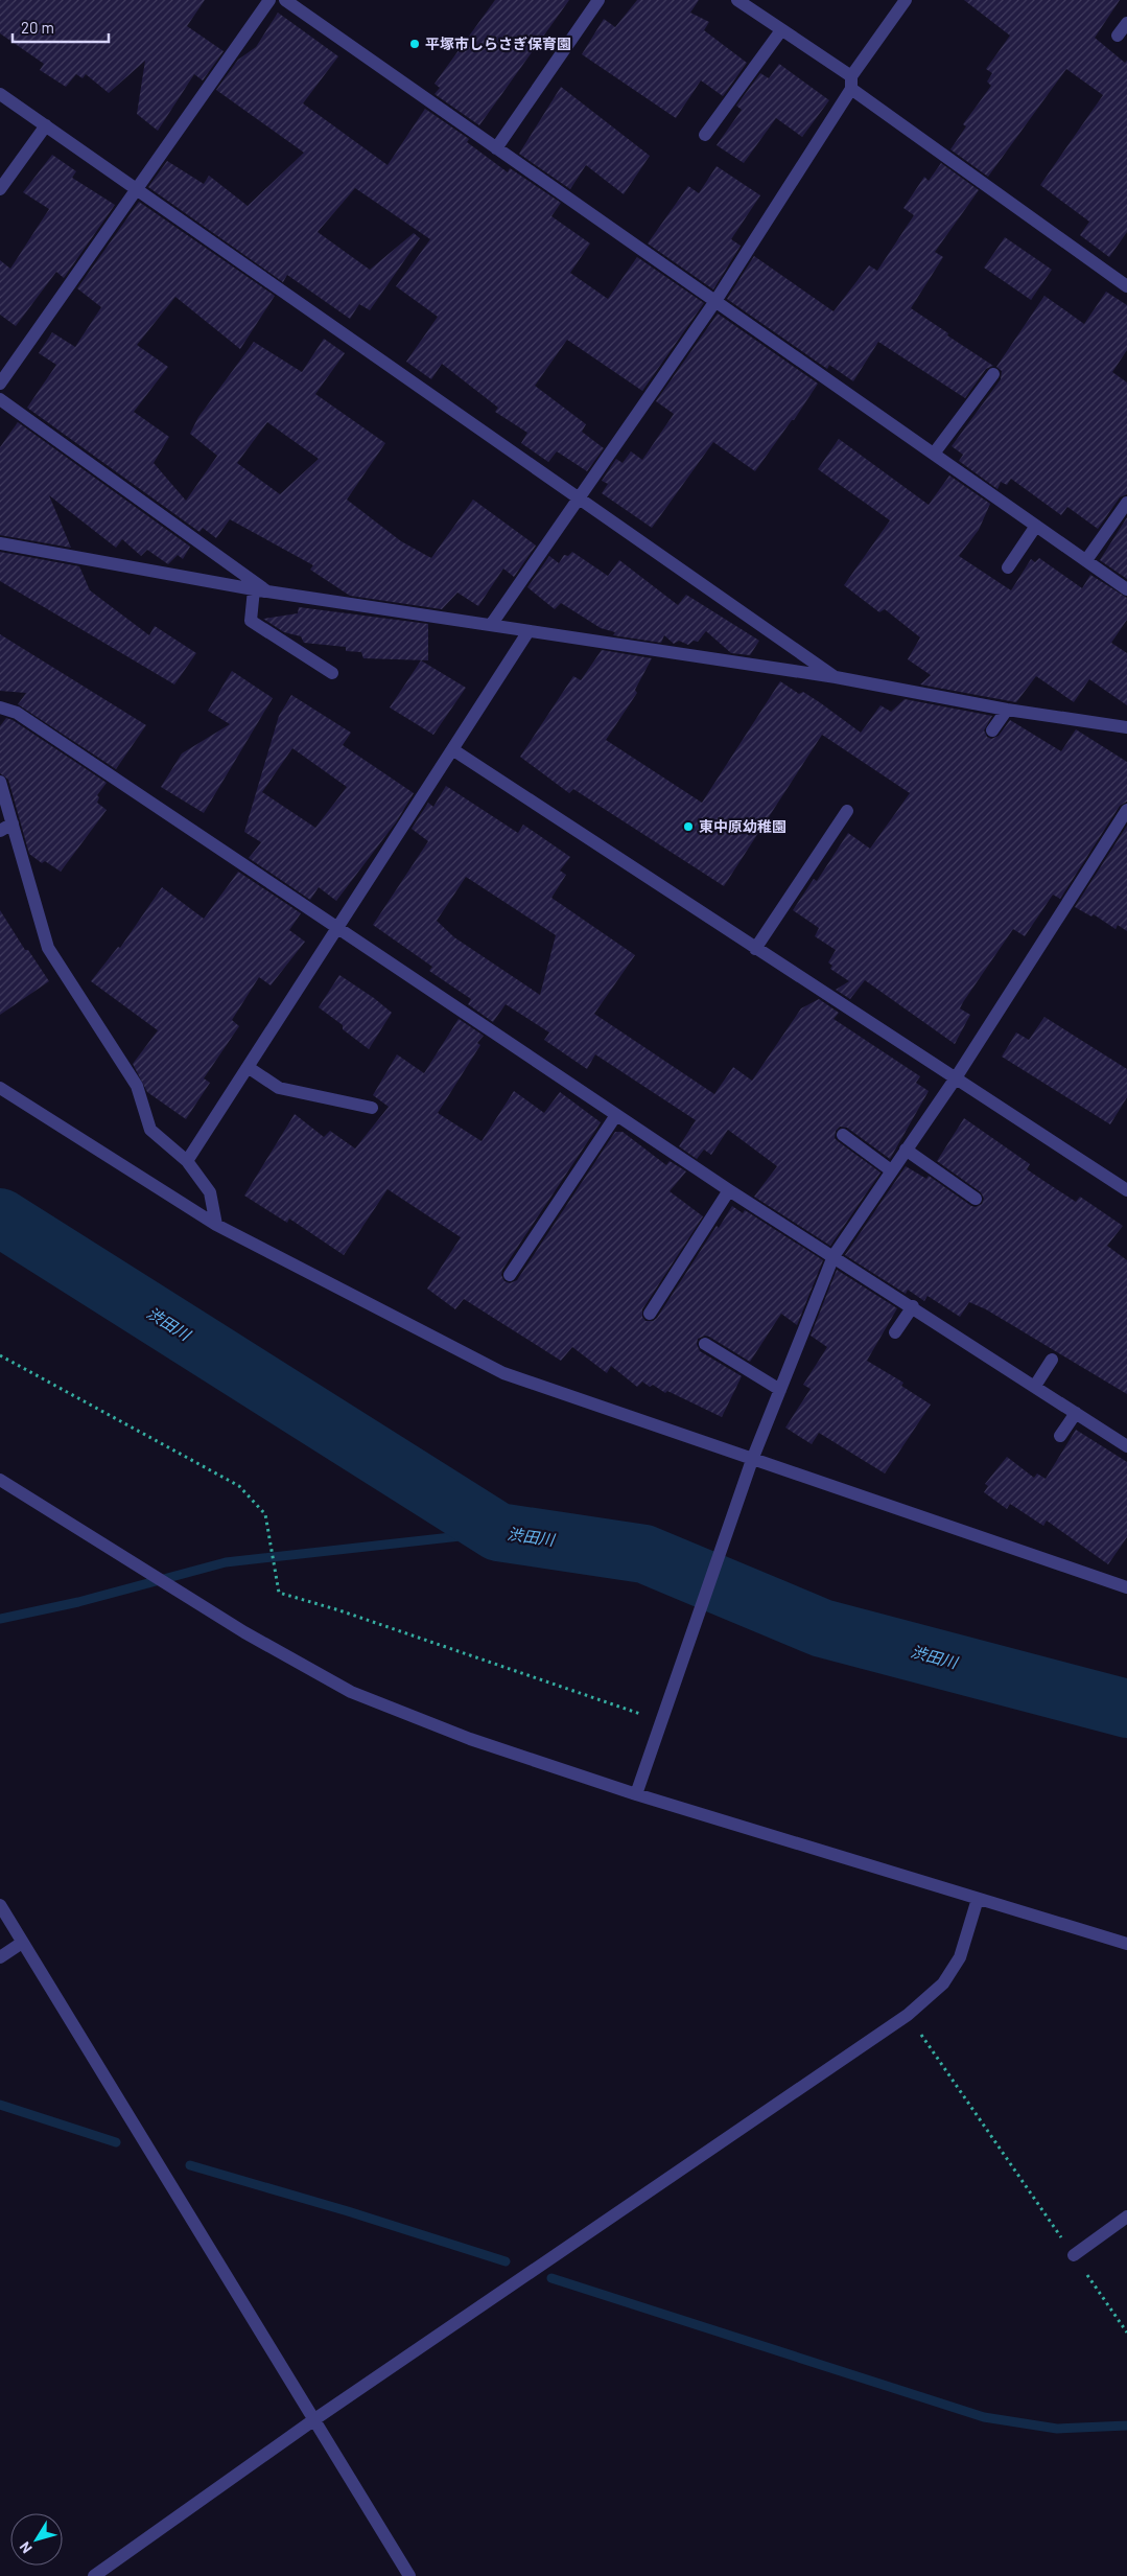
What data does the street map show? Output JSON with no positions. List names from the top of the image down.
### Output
{
  "water": ["渋田川"],
  "places": ["平塚市しらさぎ保育園", "東中原幼稚園"],
  "scale_bar": "20 m",
  "north": "bottom left"
}
